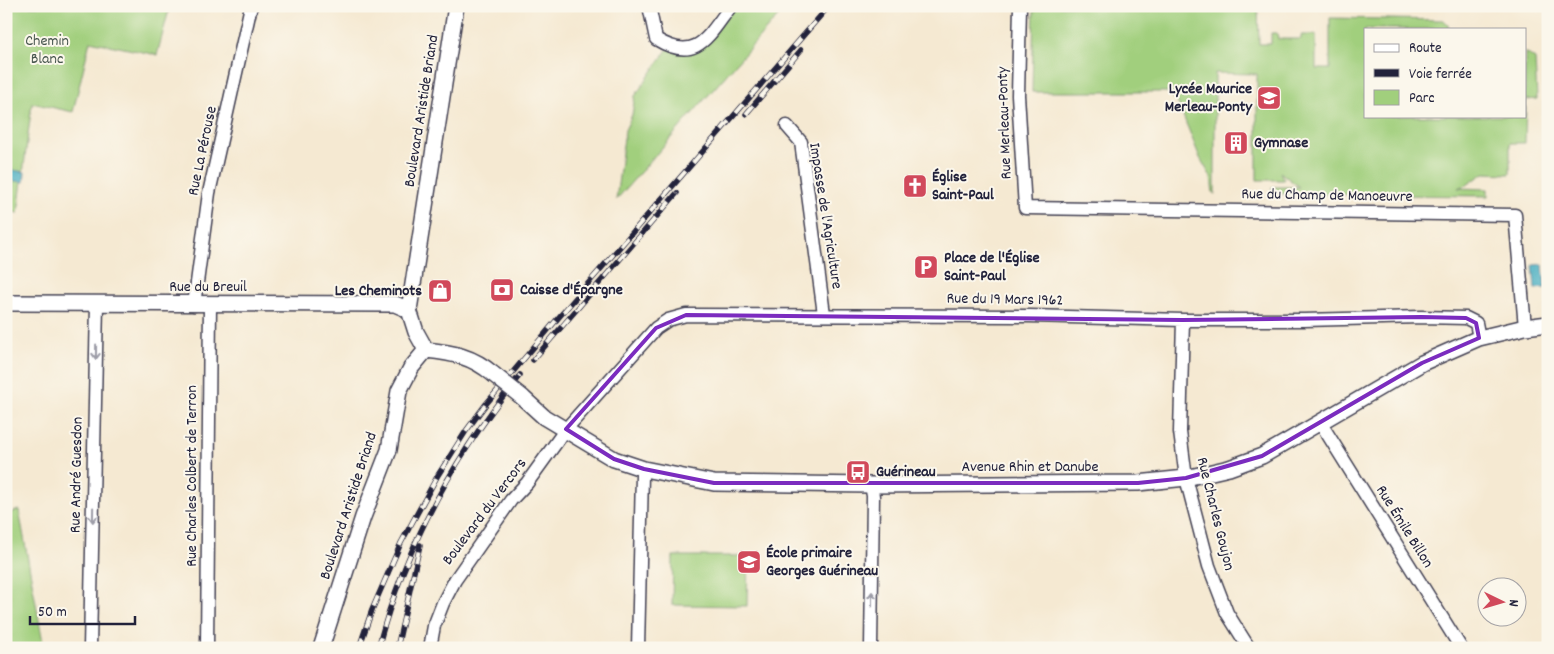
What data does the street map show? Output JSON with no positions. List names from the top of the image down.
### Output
{
  "streets": {
    "street": [
      "Boulevard Aristide Briand",
      "Rue Merleau-Ponty",
      "Rue La Pérouse",
      "Rue du Champ de Manoeuvre",
      "Impasse de l'Agriculture",
      "Rue du Breuil",
      "Rue du 19 Mars 1962",
      "Avenue Rhin et Danube",
      "Rue André Guesdon",
      "Rue Charles Colbert de Terron",
      "Boulevard du Vercors",
      "Rue Charles Goujon",
      "Rue Émile Billon"
    ]
  },
  "crossings": [
    ["Boulevard Aristide Briand", "Rue du Breuil"],
    ["Boulevard Aristide Briand", "Avenue Rhin et Danube"],
    ["Rue Merleau-Ponty", "Rue du Champ de Manoeuvre"],
    ["Rue La Pérouse", "Rue du Breuil"],
    ["Rue La Pérouse", "Rue Charles Colbert de Terron"],
    ["Rue du Champ de Manoeuvre", "Avenue Rhin et Danube"],
    ["Impasse de l'Agriculture", "Rue du 19 Mars 1962"],
    ["Rue du Breuil", "Rue André Guesdon"],
    ["Rue du Breuil", "Rue Charles Colbert de Terron"],
    ["Rue du 19 Mars 1962", "Avenue Rhin et Danube"],
    ["Rue du 19 Mars 1962", "Boulevard du Vercors"],
    ["Rue du 19 Mars 1962", "Rue Charles Goujon"],
    ["Avenue Rhin et Danube", "Boulevard du Vercors"],
    ["Avenue Rhin et Danube", "Rue Charles Goujon"],
    ["Avenue Rhin et Danube", "Rue Émile Billon"]
  ],
  "one_way": ["Rue André Guesdon"],
  "parks": ["Chemin Blanc"],
  "places": {
    "school or university": ["Lycée Maurice Merleau-Ponty", "École primaire Georges Guérineau"],
    "building": ["Gymnase"],
    "church": ["Église Saint-Paul"],
    "parking": ["Place de l'Église Saint-Paul"],
    "bank": ["Caisse d'Épargne"],
    "shop": ["Les Cheminots"],
    "bus stop": ["Guérineau"]
  },
  "legend": ["Route", "Voie ferrée", "Parc"],
  "scale_bar": "50 m",
  "north": "right"
}
